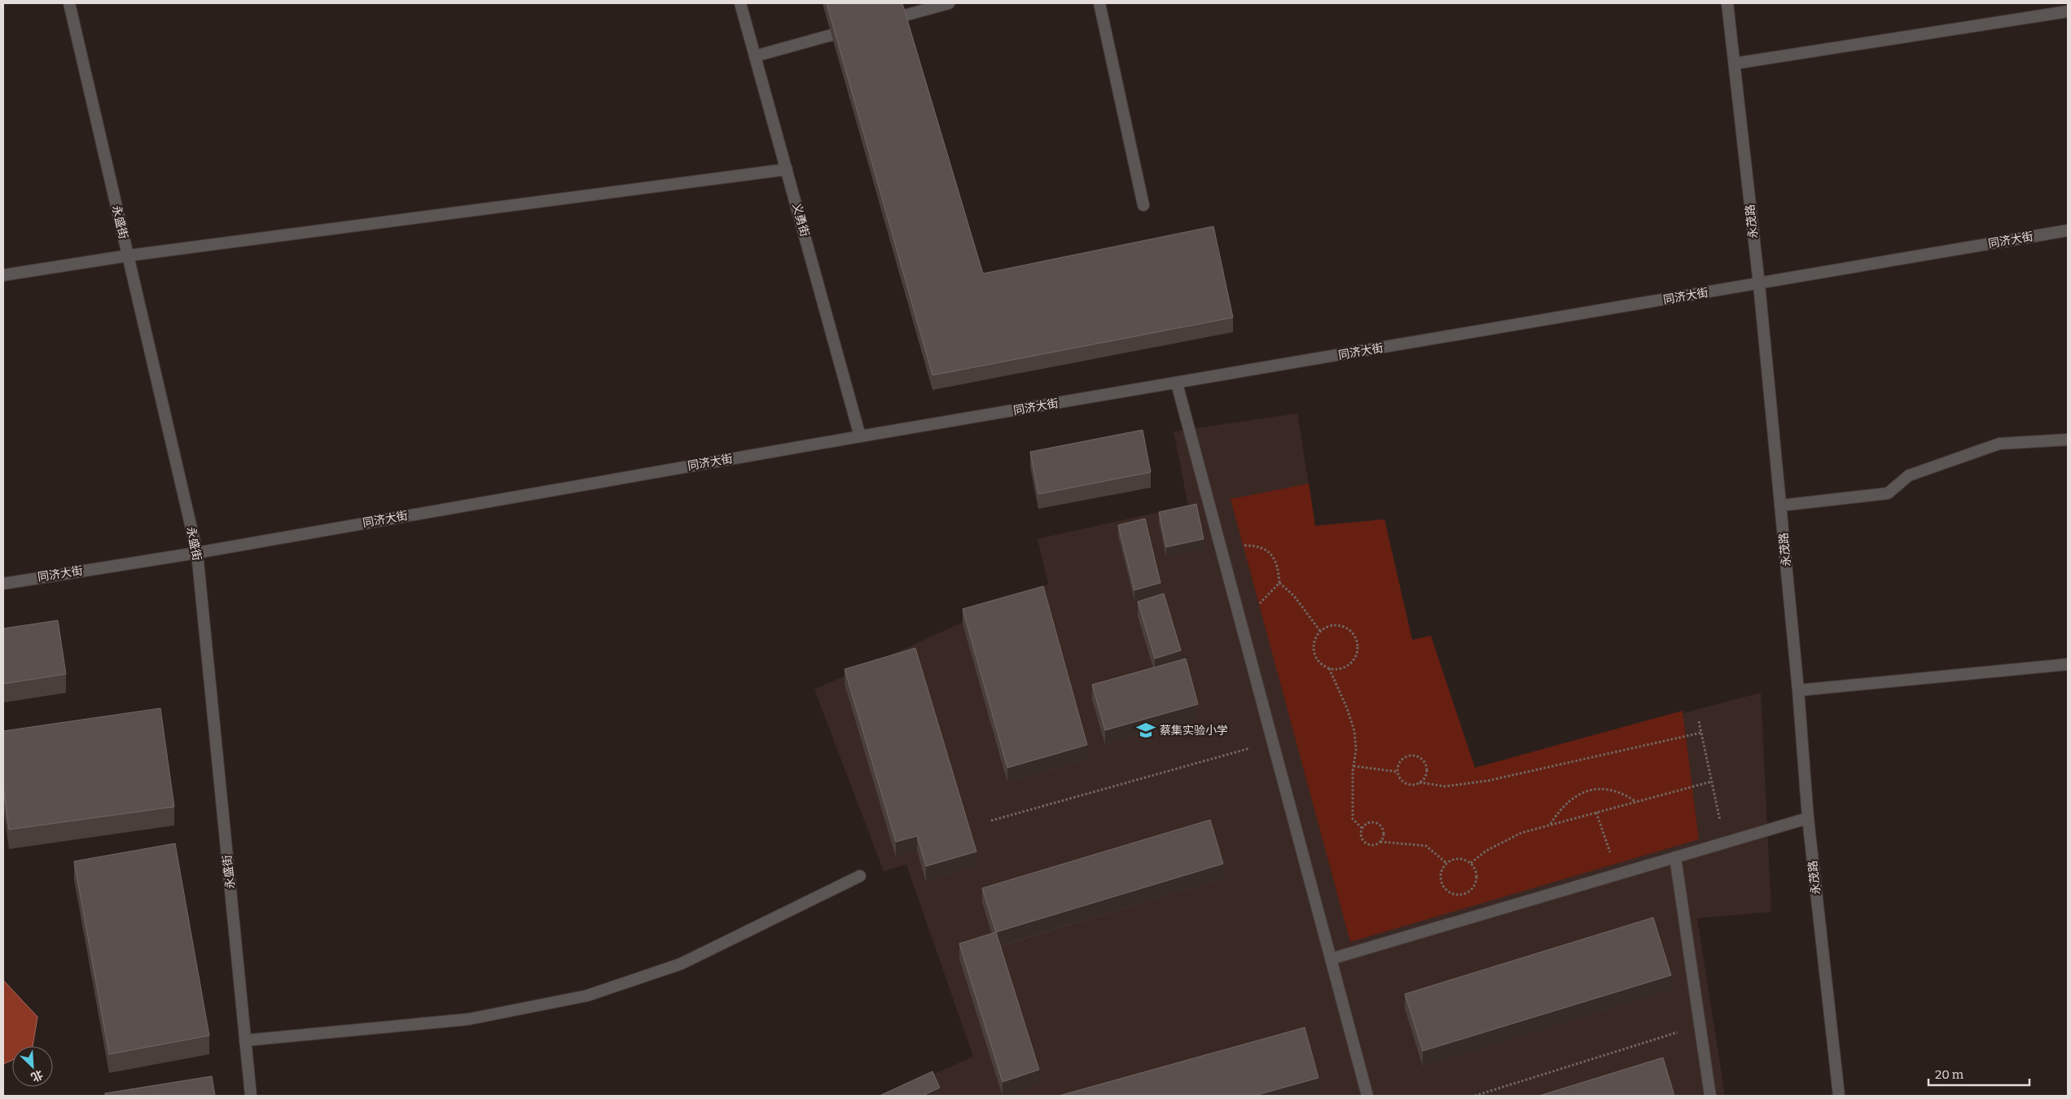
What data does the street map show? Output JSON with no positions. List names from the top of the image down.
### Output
{
  "streets": {
    "street": [
      "义勇街",
      "永茂路",
      "永盛街",
      "同济大街"
    ]
  },
  "crossings": [
    ["义勇街", "同济大街"],
    ["永茂路", "同济大街"],
    ["永盛街", "同济大街"]
  ],
  "places": {
    "school or university": ["蔡集实验小学"]
  },
  "scale_bar": "20 m",
  "north": "bottom right"
}
